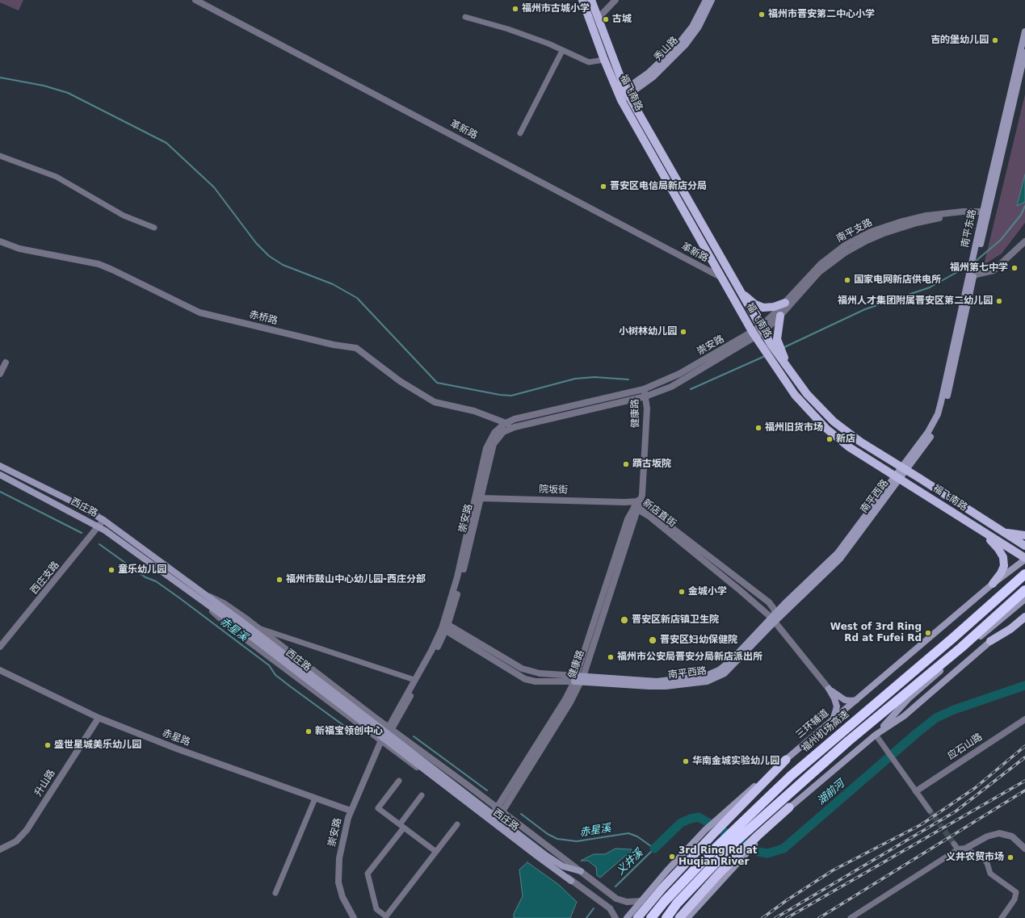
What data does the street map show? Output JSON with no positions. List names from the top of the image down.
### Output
{
  "streets": {
    "highway": ["福州机场高速"],
    "main road": [
      "秀山路",
      "福飞南路",
      "南平东路",
      "南平西路",
      "西庄路",
      "三环辅道"
    ],
    "street": [
      "革新路",
      "南平支路",
      "赤桥路",
      "崇安路",
      "健康路",
      "院坂街",
      "新店直街",
      "西庄支路",
      "赤星路",
      "应石山路",
      "升山路"
    ]
  },
  "crossings": [
    ["秀山路", "福飞南路"],
    ["福飞南路", "革新路"],
    ["福飞南路", "南平东路"],
    ["福飞南路", "南平支路"],
    ["福飞南路", "崇安路"],
    ["福飞南路", "南平西路"],
    ["福飞南路", "三环辅道"],
    ["南平东路", "南平支路"],
    ["南平东路", "南平西路"],
    ["南平支路", "崇安路"],
    ["赤桥路", "崇安路"],
    ["崇安路", "健康路"],
    ["崇安路", "院坂街"],
    ["崇安路", "南平西路"],
    ["崇安路", "赤星路"],
    ["健康路", "南平西路"],
    ["健康路", "新店直街"],
    ["院坂街", "新店直街"],
    ["南平西路", "新店直街"],
    ["西庄路", "西庄支路"],
    ["赤星路", "升山路"]
  ],
  "water": ["赤星溪", "湖前河", "义井溪"],
  "places": [
    "福州市古城小学",
    "福州市晋安第二中心小学",
    "古城",
    "吉的堡幼儿园",
    "晋安区电信局新店分局",
    "福州第七中学",
    "国家电网新店供电所",
    "福州人才集团附属晋安区第二幼儿园",
    "小树林幼儿园",
    "福州旧货市场",
    "新店",
    "蹟古坂院",
    "童乐幼儿园",
    "福州市鼓山中心幼儿园-西庄分部",
    "金城小学",
    "晋安区新店镇卫生院",
    "West of 3rd Ring Rd at Fufei Rd",
    "晋安区妇幼保健院",
    "福州市公安局晋安分局新店派出所",
    "新福宝领创中心",
    "盛世星城美乐幼儿园",
    "华南金城实验幼儿园",
    "3rd Ring Rd at Huqian River",
    "义井农贸市场"
  ]
}
